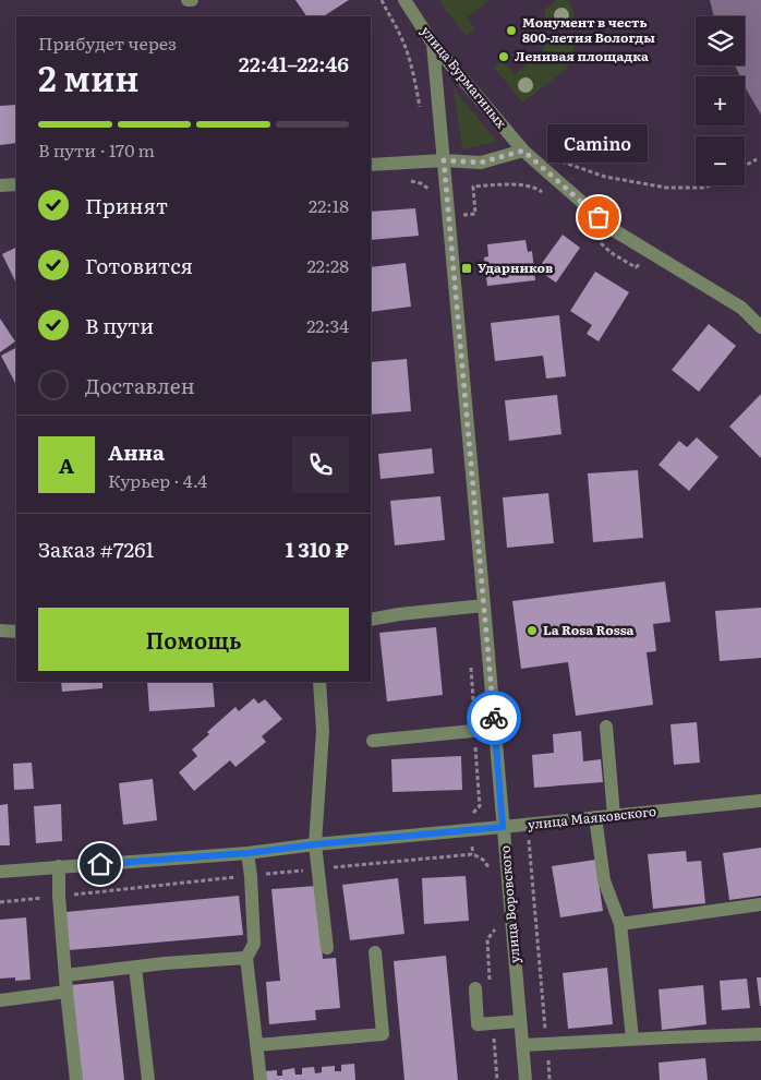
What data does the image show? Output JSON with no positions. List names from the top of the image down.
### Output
{
  "streets": {
    "street": ["улица Бурмагиных", "улица Маяковского", "улица Воровского"]
  },
  "crossings": [
    ["улица Бурмагиных", "улица Воровского"],
    ["улица Маяковского", "улица Воровского"]
  ],
  "places": {
    "other": [
      "Монумент в честь 800-летия Вологды",
      "Ленивая площадка",
      "Camino",
      "La Rosa Rossa"
    ],
    "transit": ["Ударников"]
  },
  "page": {
    "map_buttons": ["+", "−"],
    "heading": ["2 мин", "Прибудет через", "22:41–22:46"],
    "panel": [
      "Анна",
      "Курьер · 4.4",
      "Заказ #7261",
      "1 310 ₽"
    ],
    "bar": "В пути · 170 m",
    "bubble": "Camino",
    "list": [
      ["Принят", "22:18"],
      ["Готовится", "22:28"],
      ["В пути", "22:34"],
      "Доставлен"
    ],
    "round": "А",
    "buttons": "Помощь"
  }
}
